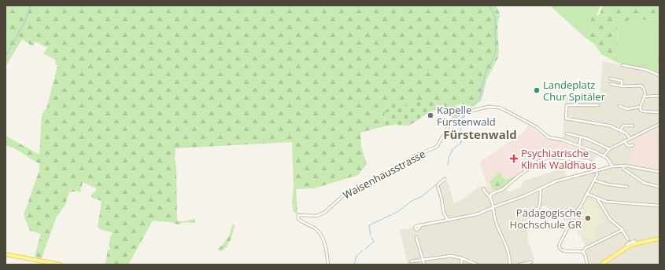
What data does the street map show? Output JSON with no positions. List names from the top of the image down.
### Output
{
  "streets": {
    "street": ["Waisenhausstrasse"]
  },
  "districts": ["Fürstenwald"],
  "places": {
    "other": ["Landeplatz Chur Spitäler", "Kapelle Fürstenwald", "Pädagogische Hochschule GR"],
    "health": ["Psychiatrische Klinik Waldhaus"]
  }
}
